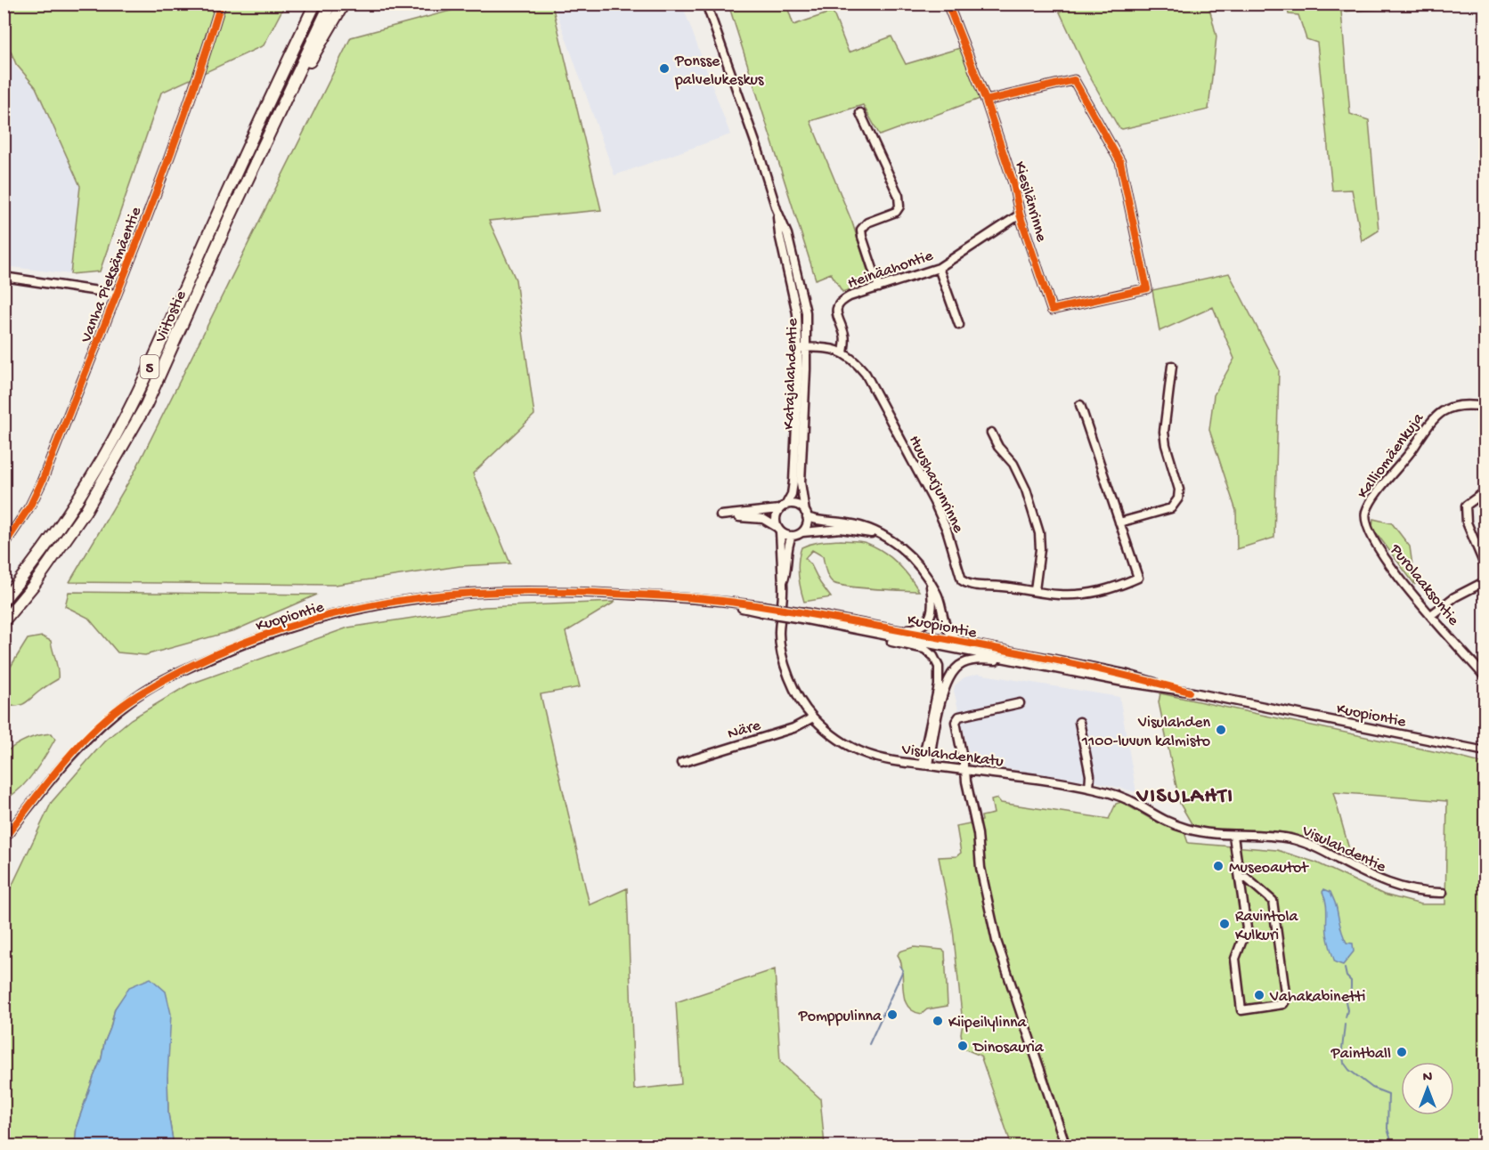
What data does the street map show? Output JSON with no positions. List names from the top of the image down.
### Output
{
  "streets": {
    "highway": ["Viitostie", "5"],
    "street": [
      "Kiesilänrinne",
      "Heinäahontie",
      "Vanha Pieksämäentie",
      "Katajalahdentie",
      "Kalliomäenkuja",
      "Huusharjunrinne",
      "Purolaaksontie",
      "Kuopiontie",
      "Näre",
      "Visulahdenkatu",
      "Visulahdentie"
    ]
  },
  "crossings": [
    ["Kiesilänrinne", "Heinäahontie"],
    ["Heinäahontie", "Huusharjunrinne"],
    ["Katajalahdentie", "Visulahdenkatu"],
    ["Kalliomäenkuja", "Purolaaksontie"],
    ["Näre", "Visulahdenkatu"],
    ["Visulahdenkatu", "Visulahdentie"]
  ],
  "districts": ["VISULAHTI"],
  "places": [
    "Ponsse palvelukeskus",
    "Visulahden 1100-luvun kalmisto",
    "Museoautot",
    "Ravintola Kulkuri",
    "Vahakabinetti",
    "Pomppulinna",
    "Kiipeilylinna",
    "Dinosauria",
    "Paintball"
  ],
  "north": "top"
}
